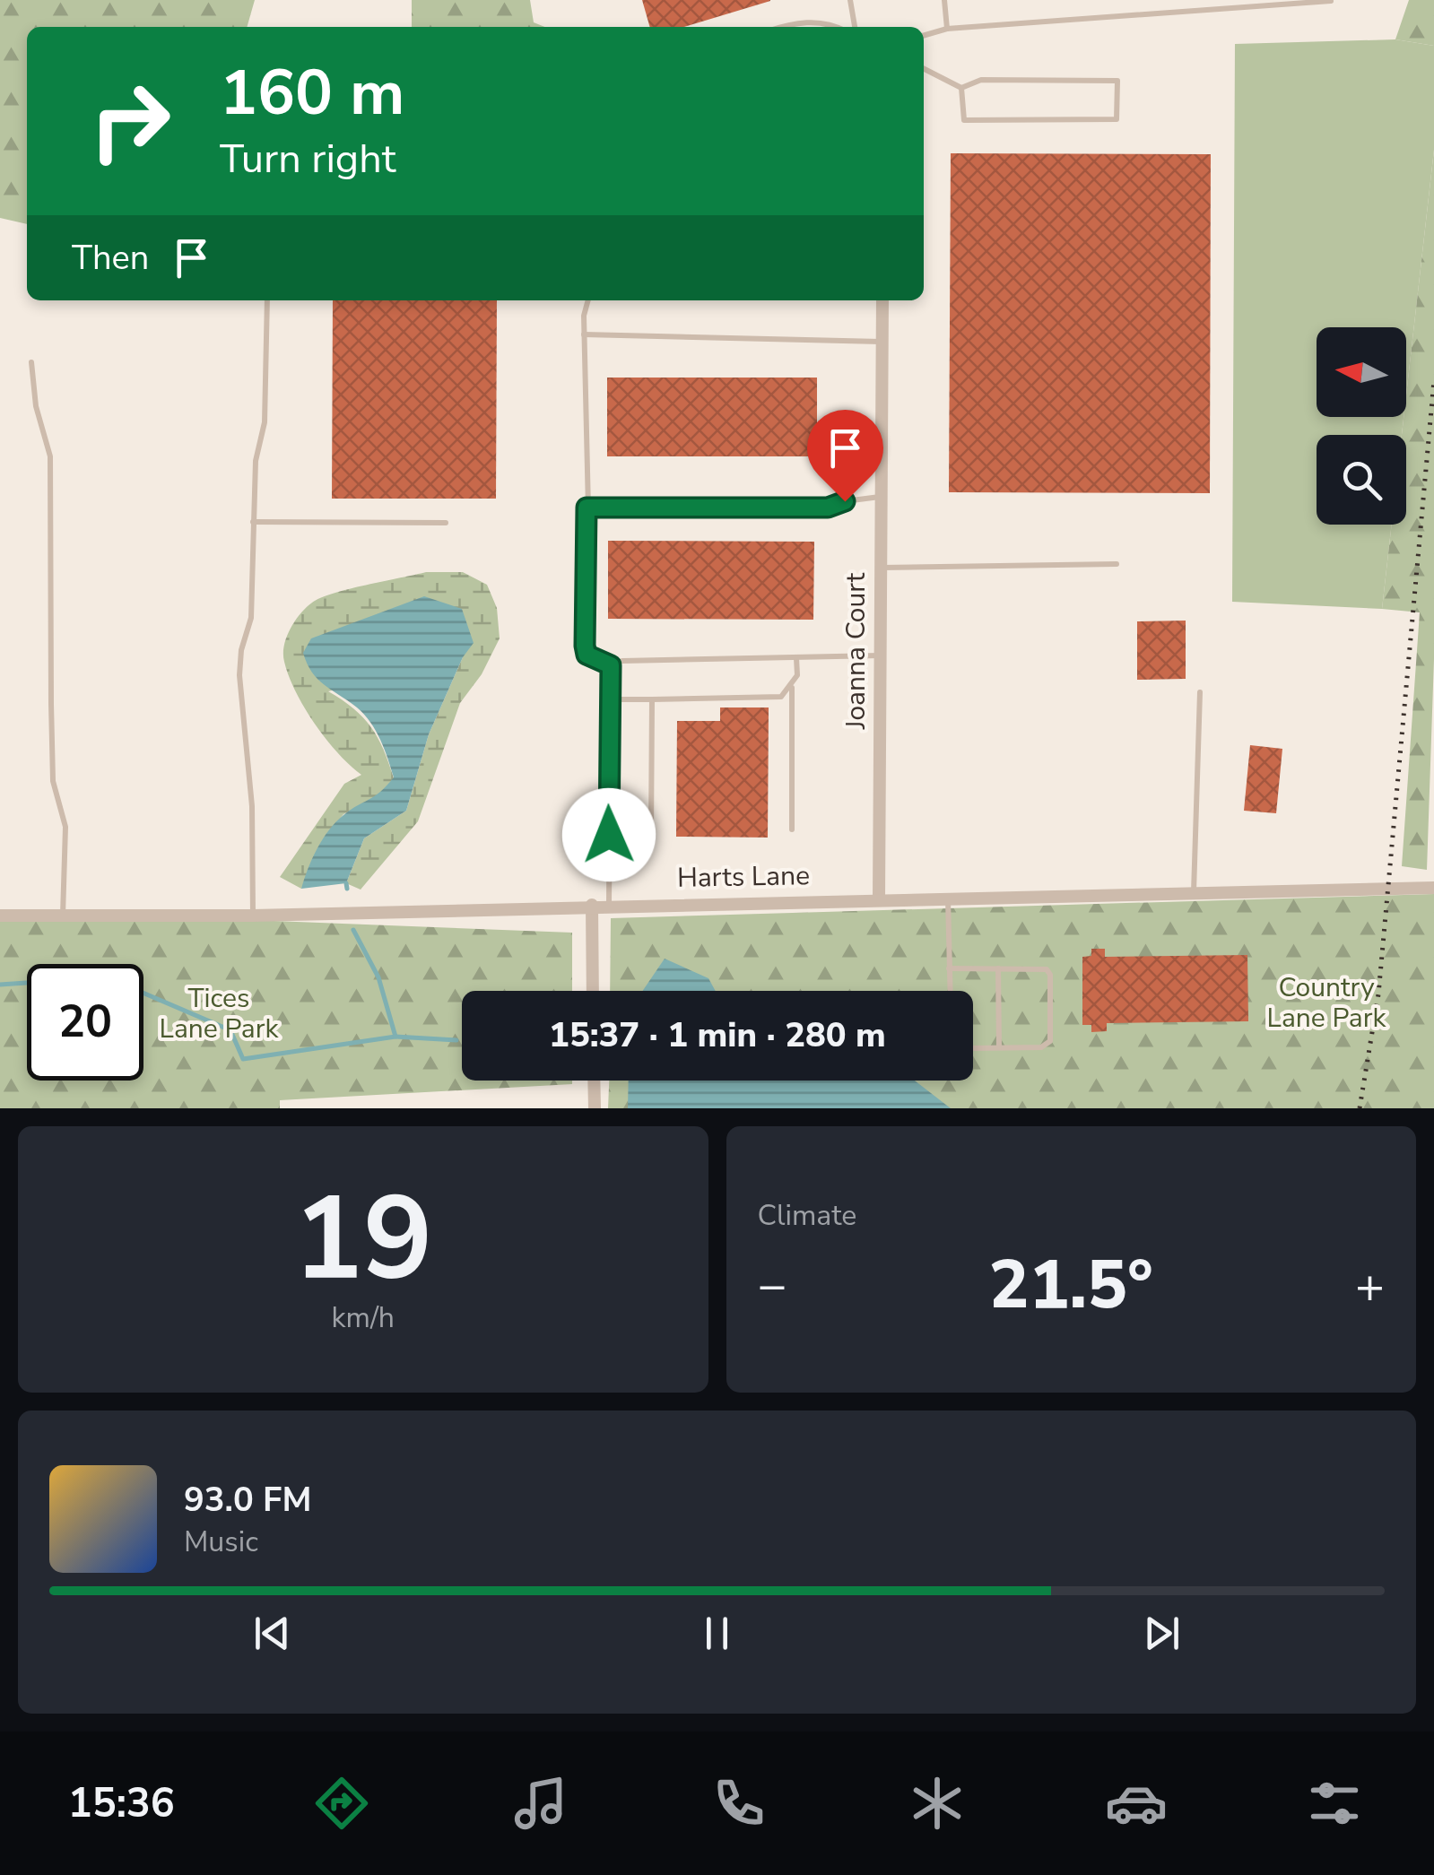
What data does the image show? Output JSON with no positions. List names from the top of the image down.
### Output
{
  "streets": {
    "street": ["Joanna Court", "Harts Lane"]
  },
  "crossings": [
    ["Joanna Court", "Harts Lane"]
  ],
  "parks": ["Country Lane Park", "Tices Lane Park"],
  "north": "left",
  "page": {
    "turn": ["160 m", "Turn right"],
    "then": "Then",
    "limit": "20",
    "trip": "15:37 · 1 min · 280 m",
    "tile": [
      ["19", "km/h"],
      "Climate"
    ],
    "heat": ["−", "21.5°", "+"],
    "song": ["93.0 FM", "Music"],
    "tabs": "15:36"
  }
}
